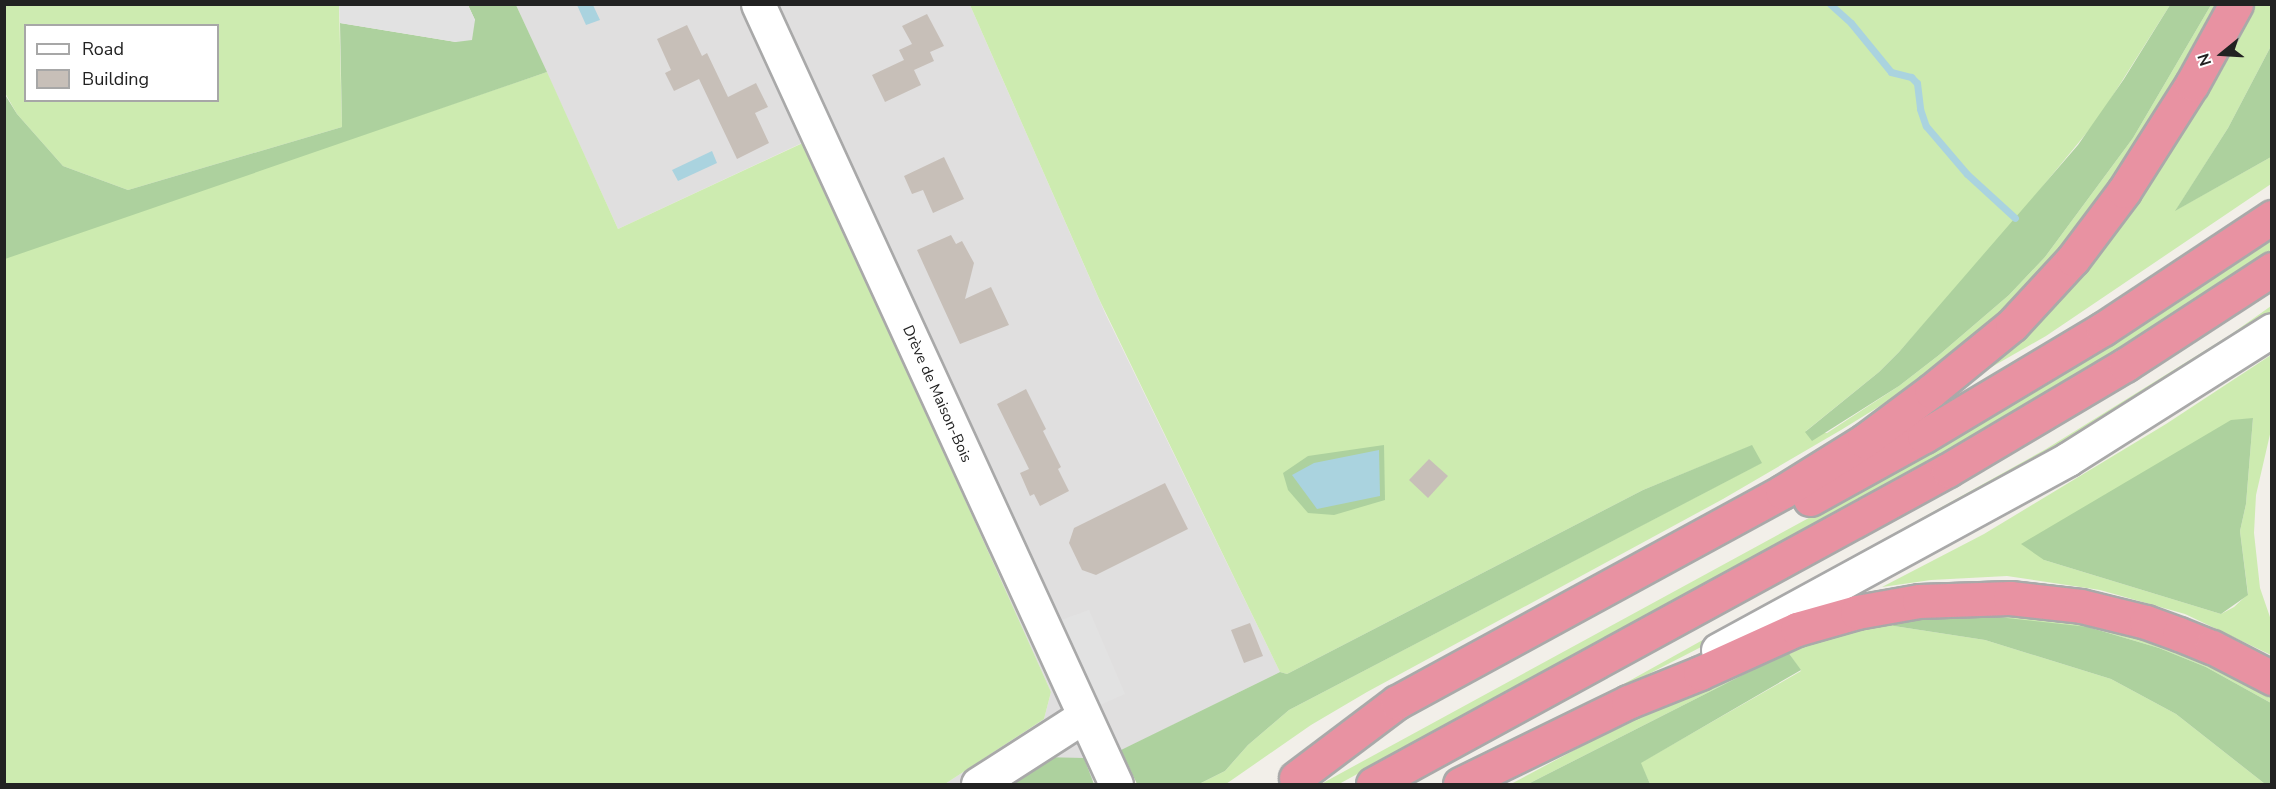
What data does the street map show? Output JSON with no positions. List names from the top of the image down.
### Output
{
  "streets": {
    "street": ["Drève de Maison-Bois"]
  },
  "legend": ["Road", "Building"],
  "north": "left"
}
